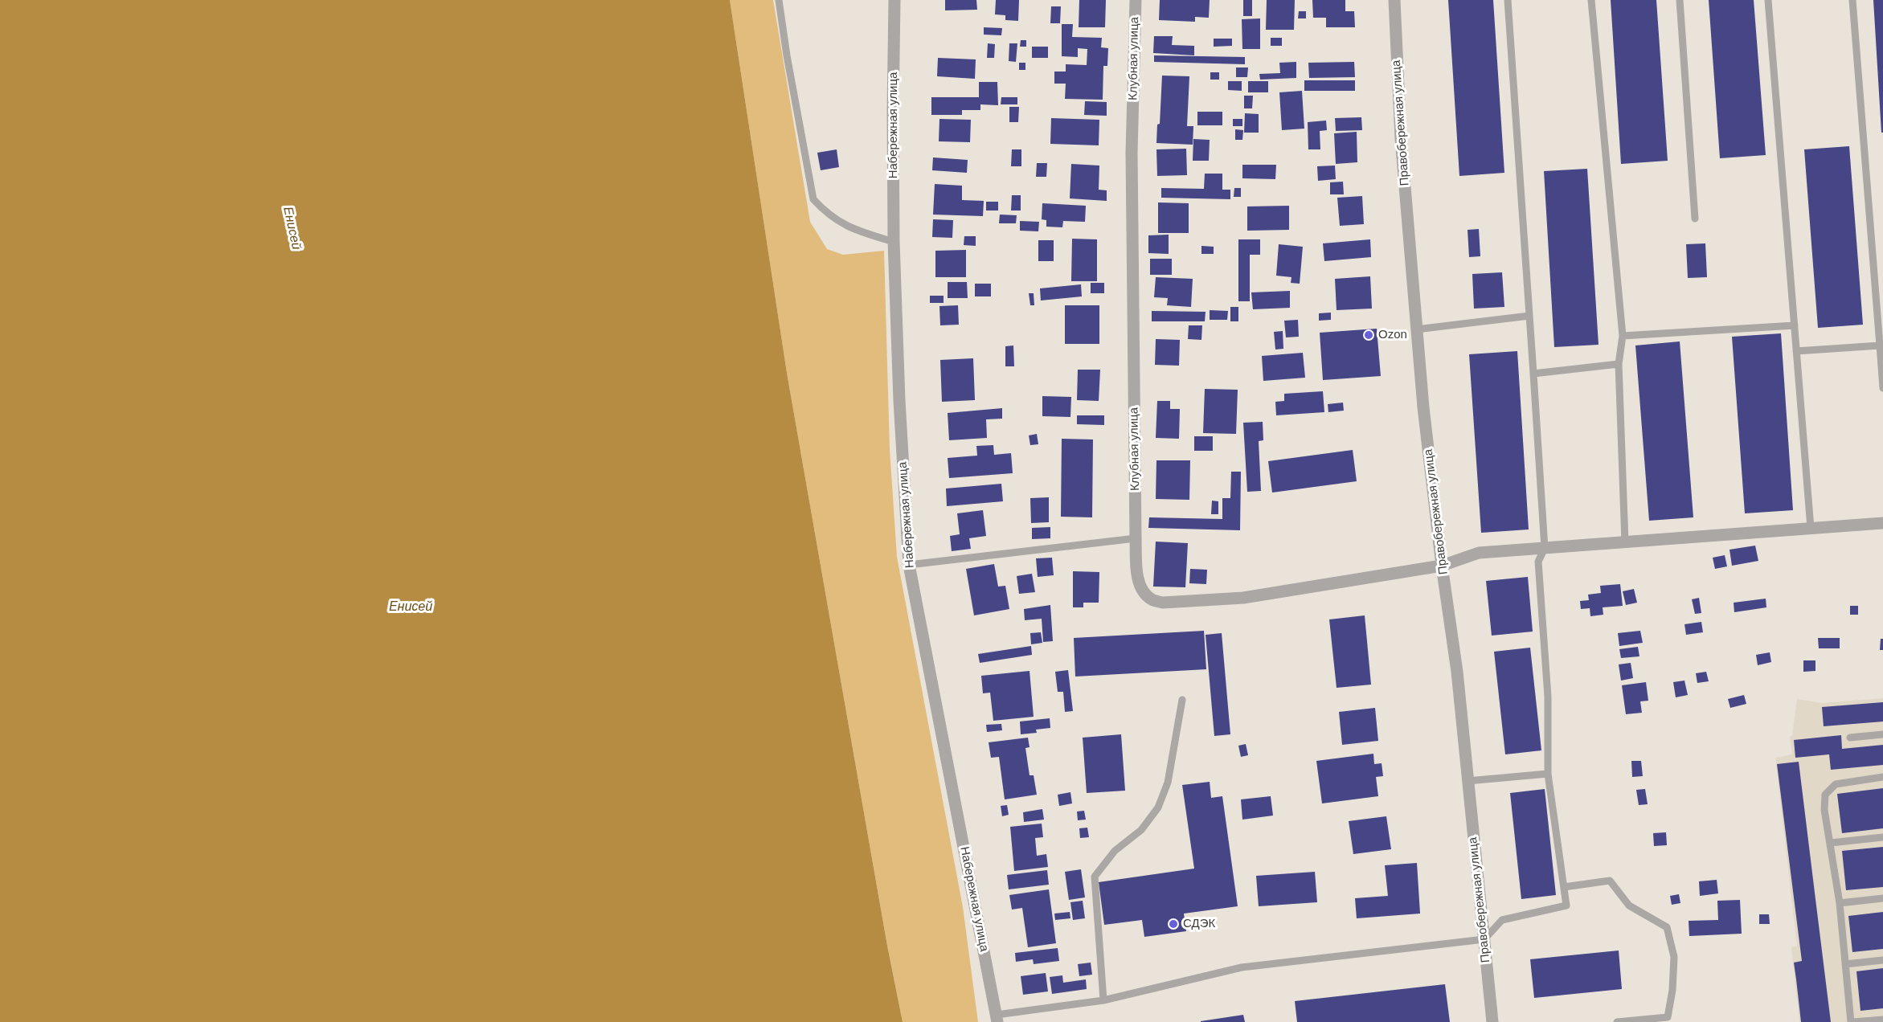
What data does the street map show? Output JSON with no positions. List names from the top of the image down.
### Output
{
  "streets": {
    "street": ["Клубная улица", "Правобережная улица", "Набережная улица"]
  },
  "crossings": [
    ["Клубная улица", "Правобережная улица"]
  ],
  "water": ["Енисей"],
  "places": ["Ozon", "СДЭК"]
}
